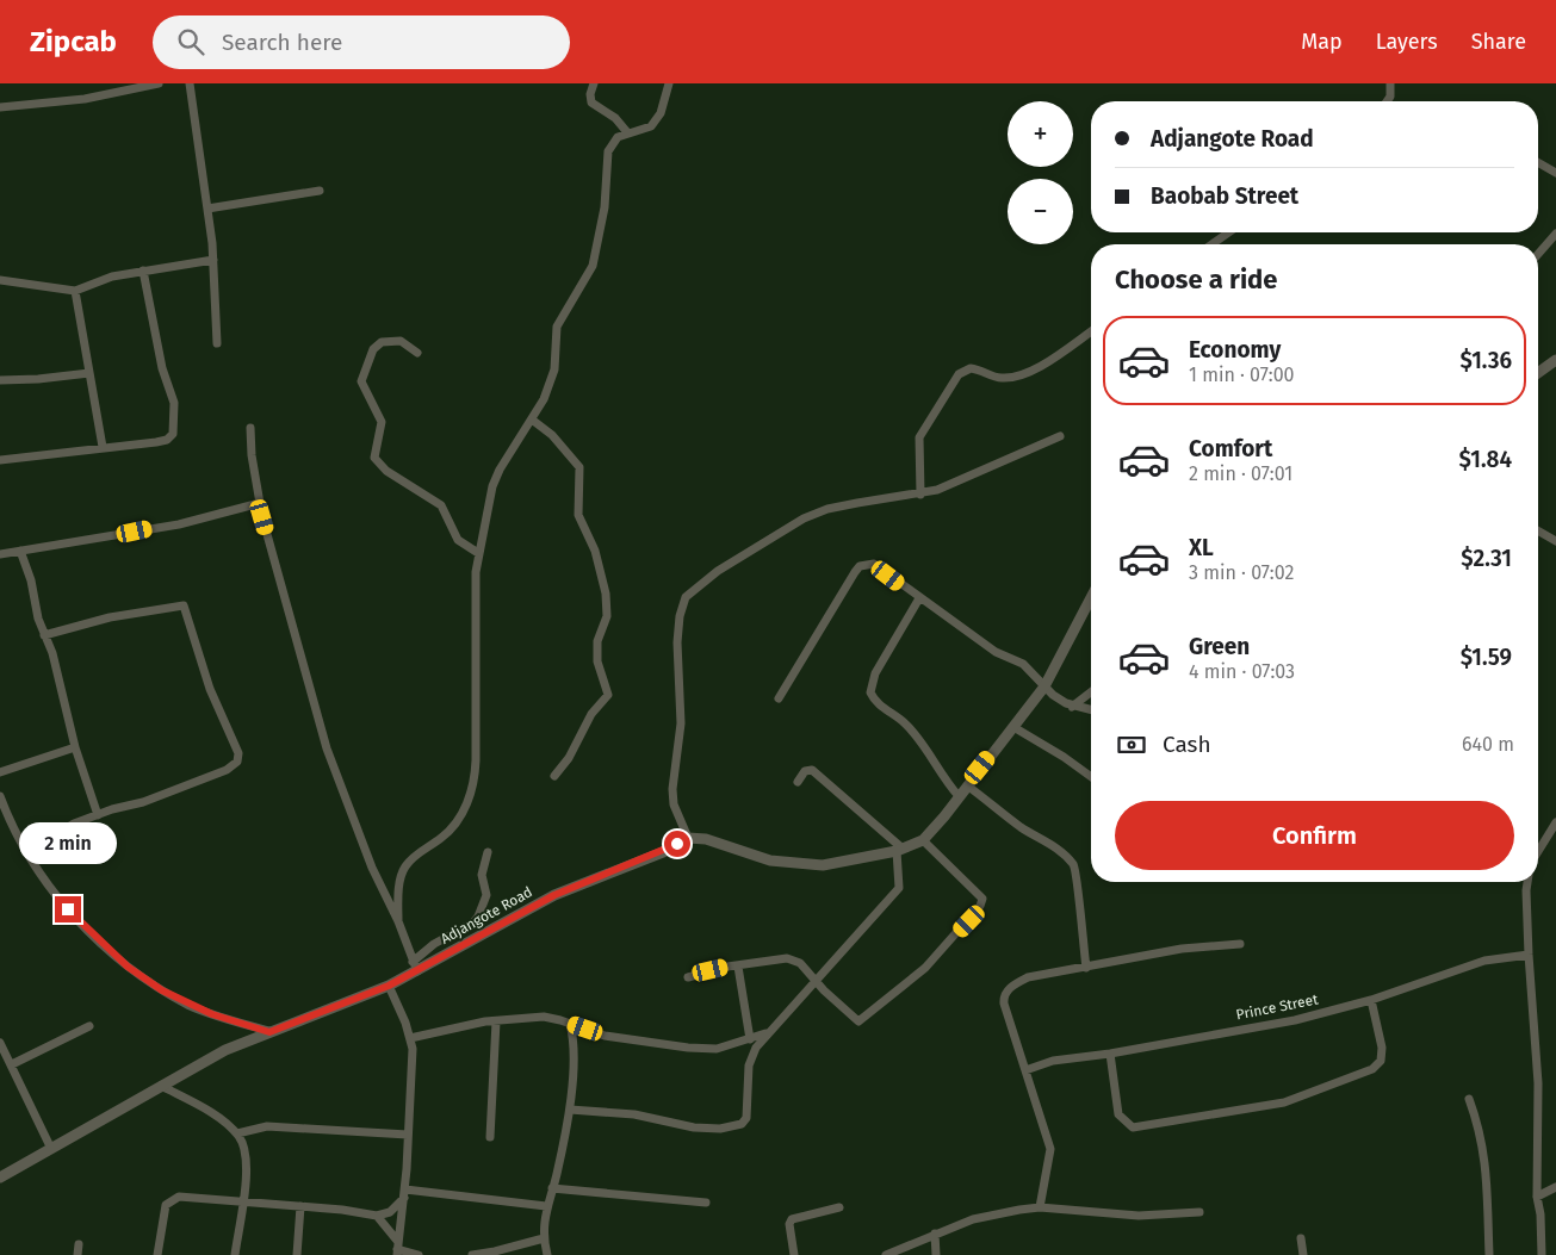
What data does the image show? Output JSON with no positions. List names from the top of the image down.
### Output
{
  "streets": {
    "street": ["Adjangote Road", "Prince Street"]
  },
  "page": {
    "header": "Zipcab",
    "search": "Search here",
    "nav": ["Map", "Layers", "Share"],
    "map_buttons": ["+", "−"],
    "banner": ["Adjangote Road", "Baobab Street"],
    "heading": "Choose a ride",
    "list": [
      {
        "name": "Economy",
        "note": "1 min · 07:00",
        "value": "$1.36"
      },
      {
        "name": "Comfort",
        "note": "2 min · 07:01",
        "value": "$1.84"
      },
      {
        "name": "XL",
        "note": "3 min · 07:02",
        "value": "$2.31"
      },
      {
        "name": "Green",
        "note": "4 min · 07:03",
        "value": "$1.59"
      }
    ],
    "pay": ["Cash", "640 m"],
    "buttons": "Confirm",
    "bubble": "2 min"
  }
}
